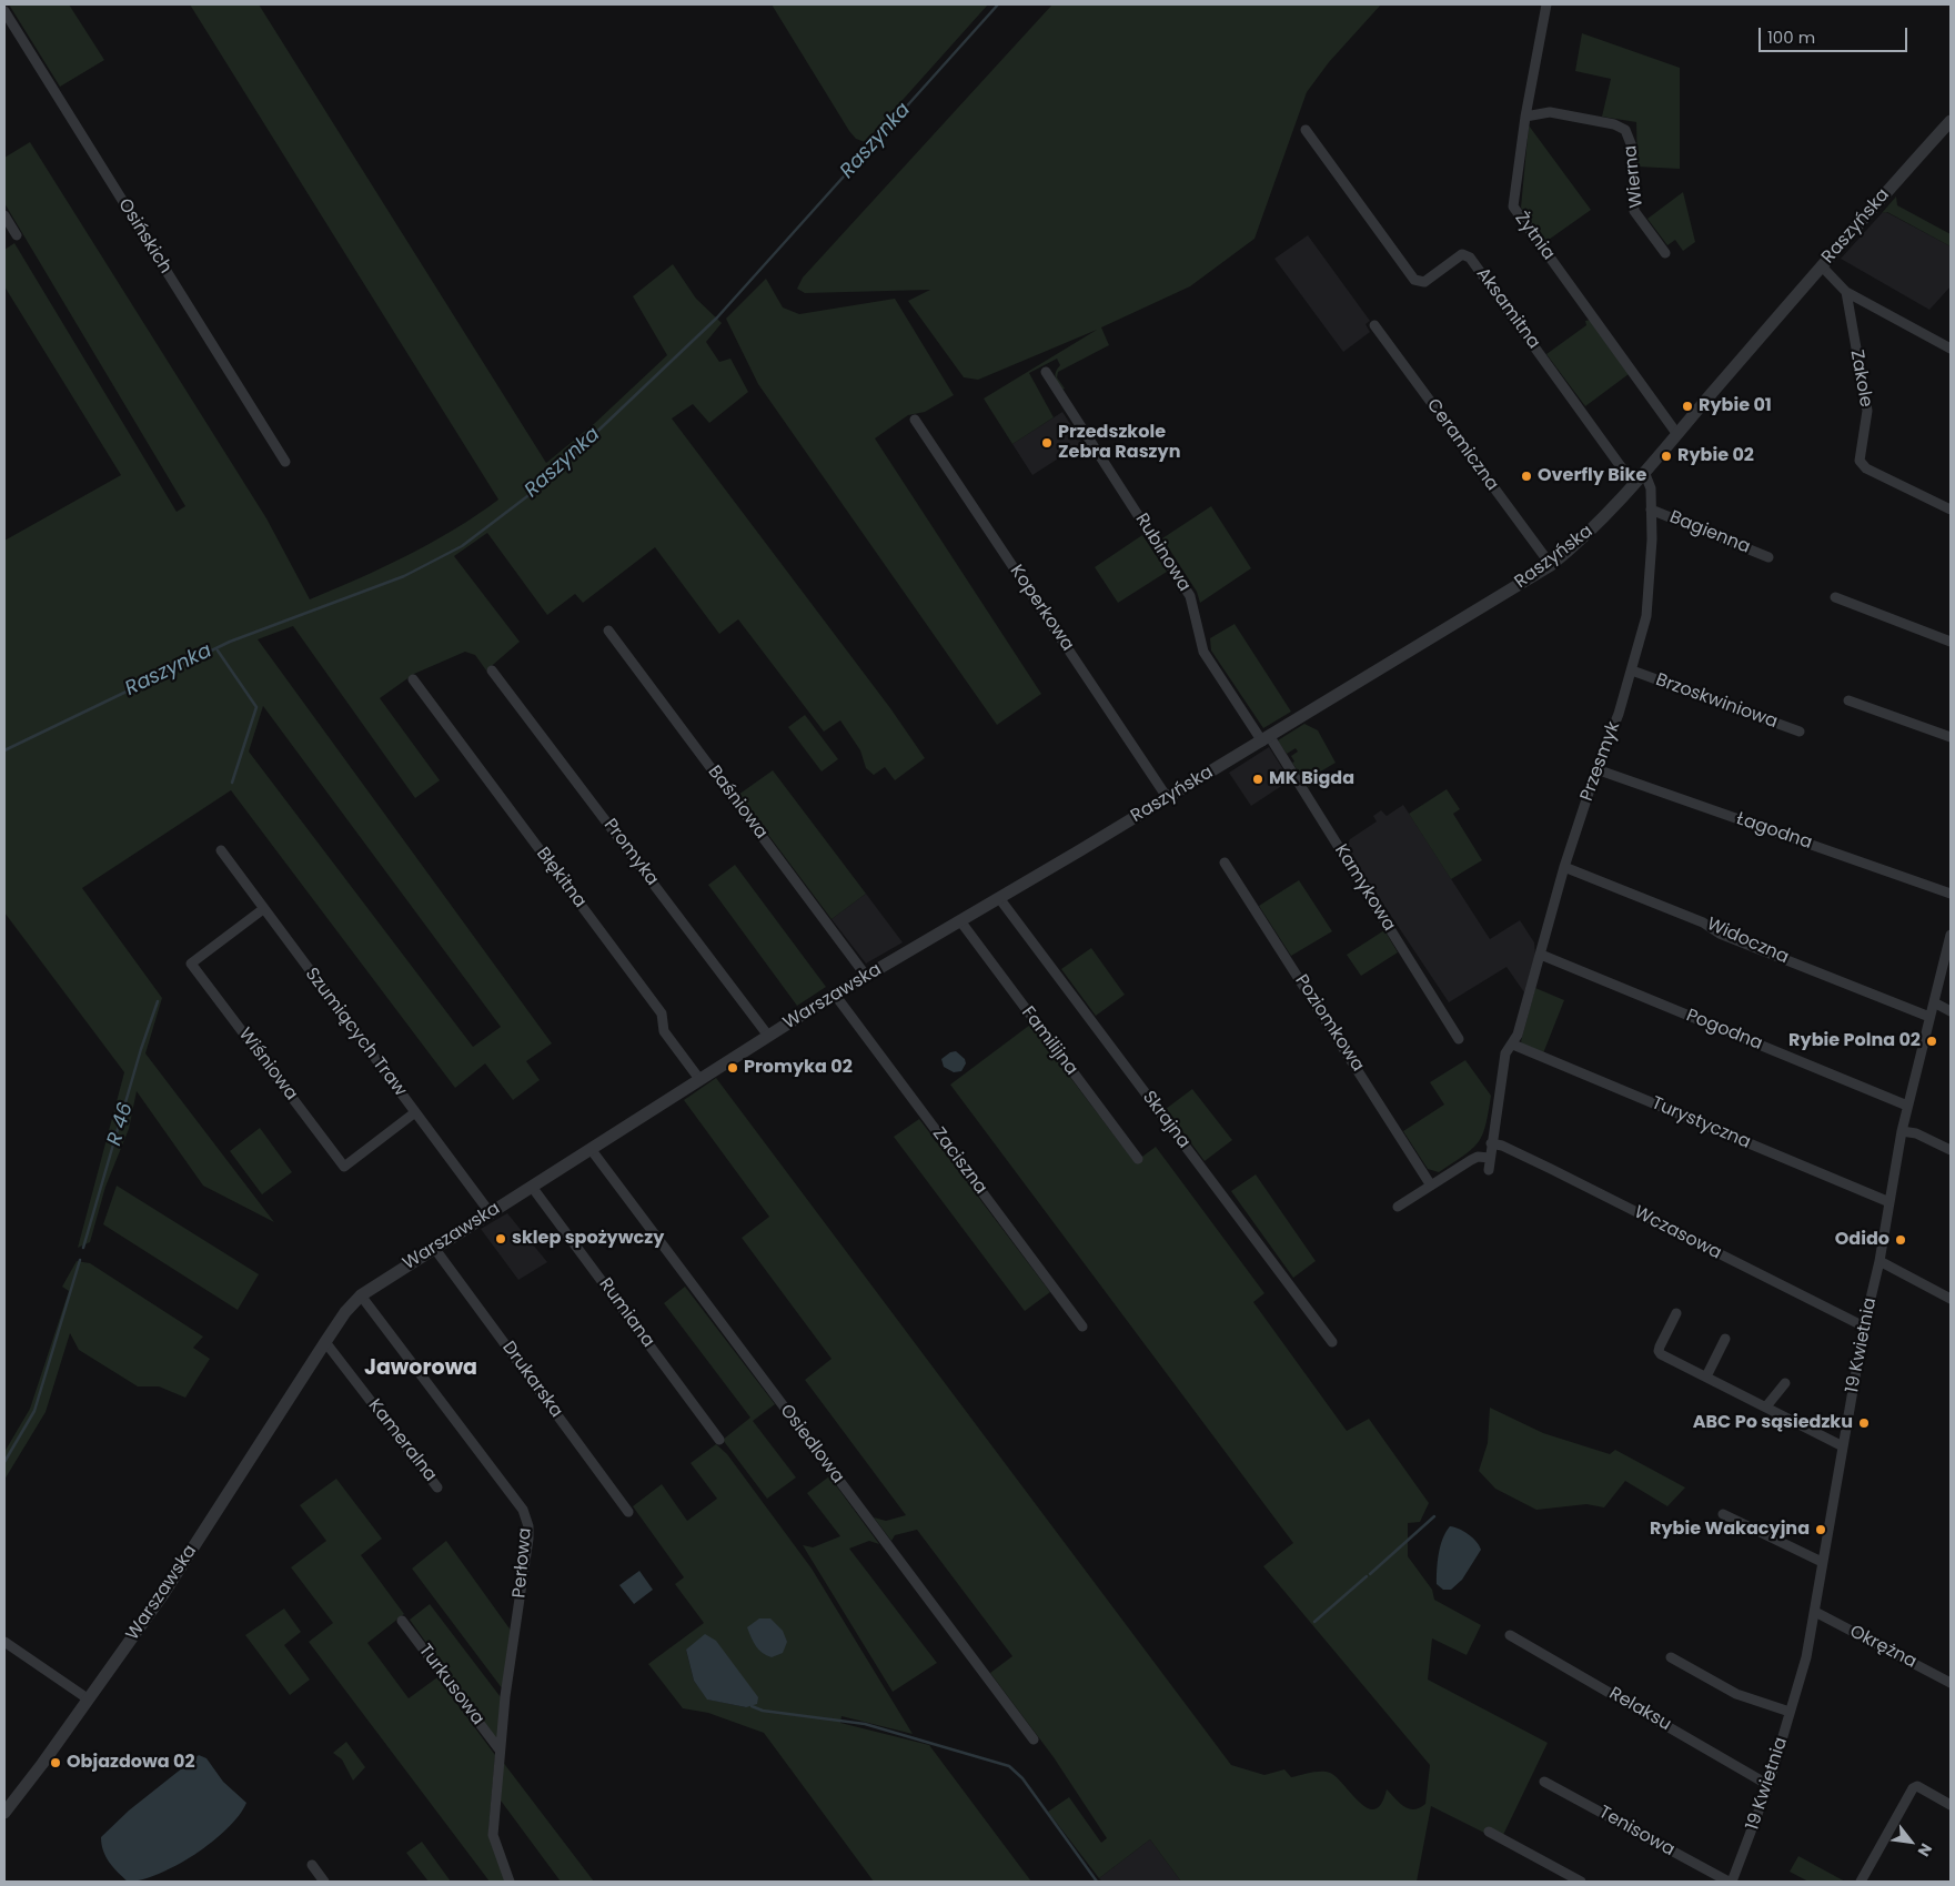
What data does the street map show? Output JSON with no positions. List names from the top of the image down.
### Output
{
  "streets": {
    "street": [
      "Wierna",
      "Raszyńska",
      "Osińskich",
      "Żytnia",
      "Aksamitna",
      "Zakole",
      "Ceramiczna",
      "Bagienna",
      "Rubinowa",
      "Koperkowa",
      "Brzoskwiniowa",
      "Przesmyk",
      "Baśniowa",
      "Łagodna",
      "Promyka",
      "Błękitna",
      "Kamykowa",
      "Widoczna",
      "Warszawska",
      "Poziomkowa",
      "Pogodna",
      "Szumiących Traw",
      "Familijna",
      "Wiśniowa",
      "Skrajna",
      "Turystyczna",
      "Zaciszna",
      "Wczasowa",
      "Rumiana",
      "19 Kwietnia",
      "Drukarska",
      "Kameralna",
      "Osiedlowa",
      "Perłowa",
      "Okrężna",
      "Turkusowa",
      "Relaksu",
      "Tenisowa"
    ]
  },
  "crossings": [
    ["Wierna", "Żytnia"],
    ["Raszyńska", "Żytnia"],
    ["Raszyńska", "Aksamitna"],
    ["Raszyńska", "Ceramiczna"],
    ["Raszyńska", "Rubinowa"],
    ["Raszyńska", "Koperkowa"],
    ["Raszyńska", "Przesmyk"],
    ["Raszyńska", "Kamykowa"],
    ["Raszyńska", "Warszawska"],
    ["Bagienna", "Przesmyk"],
    ["Rubinowa", "Kamykowa"],
    ["Brzoskwiniowa", "Przesmyk"],
    ["Przesmyk", "Łagodna"],
    ["Przesmyk", "Widoczna"],
    ["Przesmyk", "Pogodna"],
    ["Przesmyk", "Turystyczna"],
    ["Przesmyk", "Wczasowa"],
    ["Baśniowa", "Warszawska"],
    ["Promyka", "Warszawska"],
    ["Błękitna", "Warszawska"],
    ["Widoczna", "19 Kwietnia"],
    ["Warszawska", "Szumiących Traw"],
    ["Warszawska", "Familijna"],
    ["Warszawska", "Skrajna"],
    ["Warszawska", "Zaciszna"],
    ["Warszawska", "Rumiana"],
    ["Warszawska", "Drukarska"],
    ["Warszawska", "Kameralna"],
    ["Warszawska", "Osiedlowa"],
    ["Warszawska", "Perłowa"],
    ["Pogodna", "19 Kwietnia"],
    ["Szumiących Traw", "Wiśniowa"],
    ["Turystyczna", "19 Kwietnia"],
    ["Wczasowa", "19 Kwietnia"],
    ["19 Kwietnia", "Okrężna"],
    ["19 Kwietnia", "Relaksu"],
    ["19 Kwietnia", "Tenisowa"],
    ["Perłowa", "Turkusowa"]
  ],
  "districts": ["Jaworowa"],
  "water": ["Raszynka", "R 46"],
  "places": [
    "Rybie 01",
    "Przedszkole Zebra Raszyn",
    "Rybie 02",
    "Overfly Bike",
    "MK Bigda",
    "Rybie Polna 02",
    "Promyka 02",
    "sklep spożywczy",
    "Odido",
    "ABC Po sąsiedzku",
    "Rybie Wakacyjna",
    "Objazdowa 02"
  ],
  "scale_bar": "100 m",
  "north": "bottom right"
}
